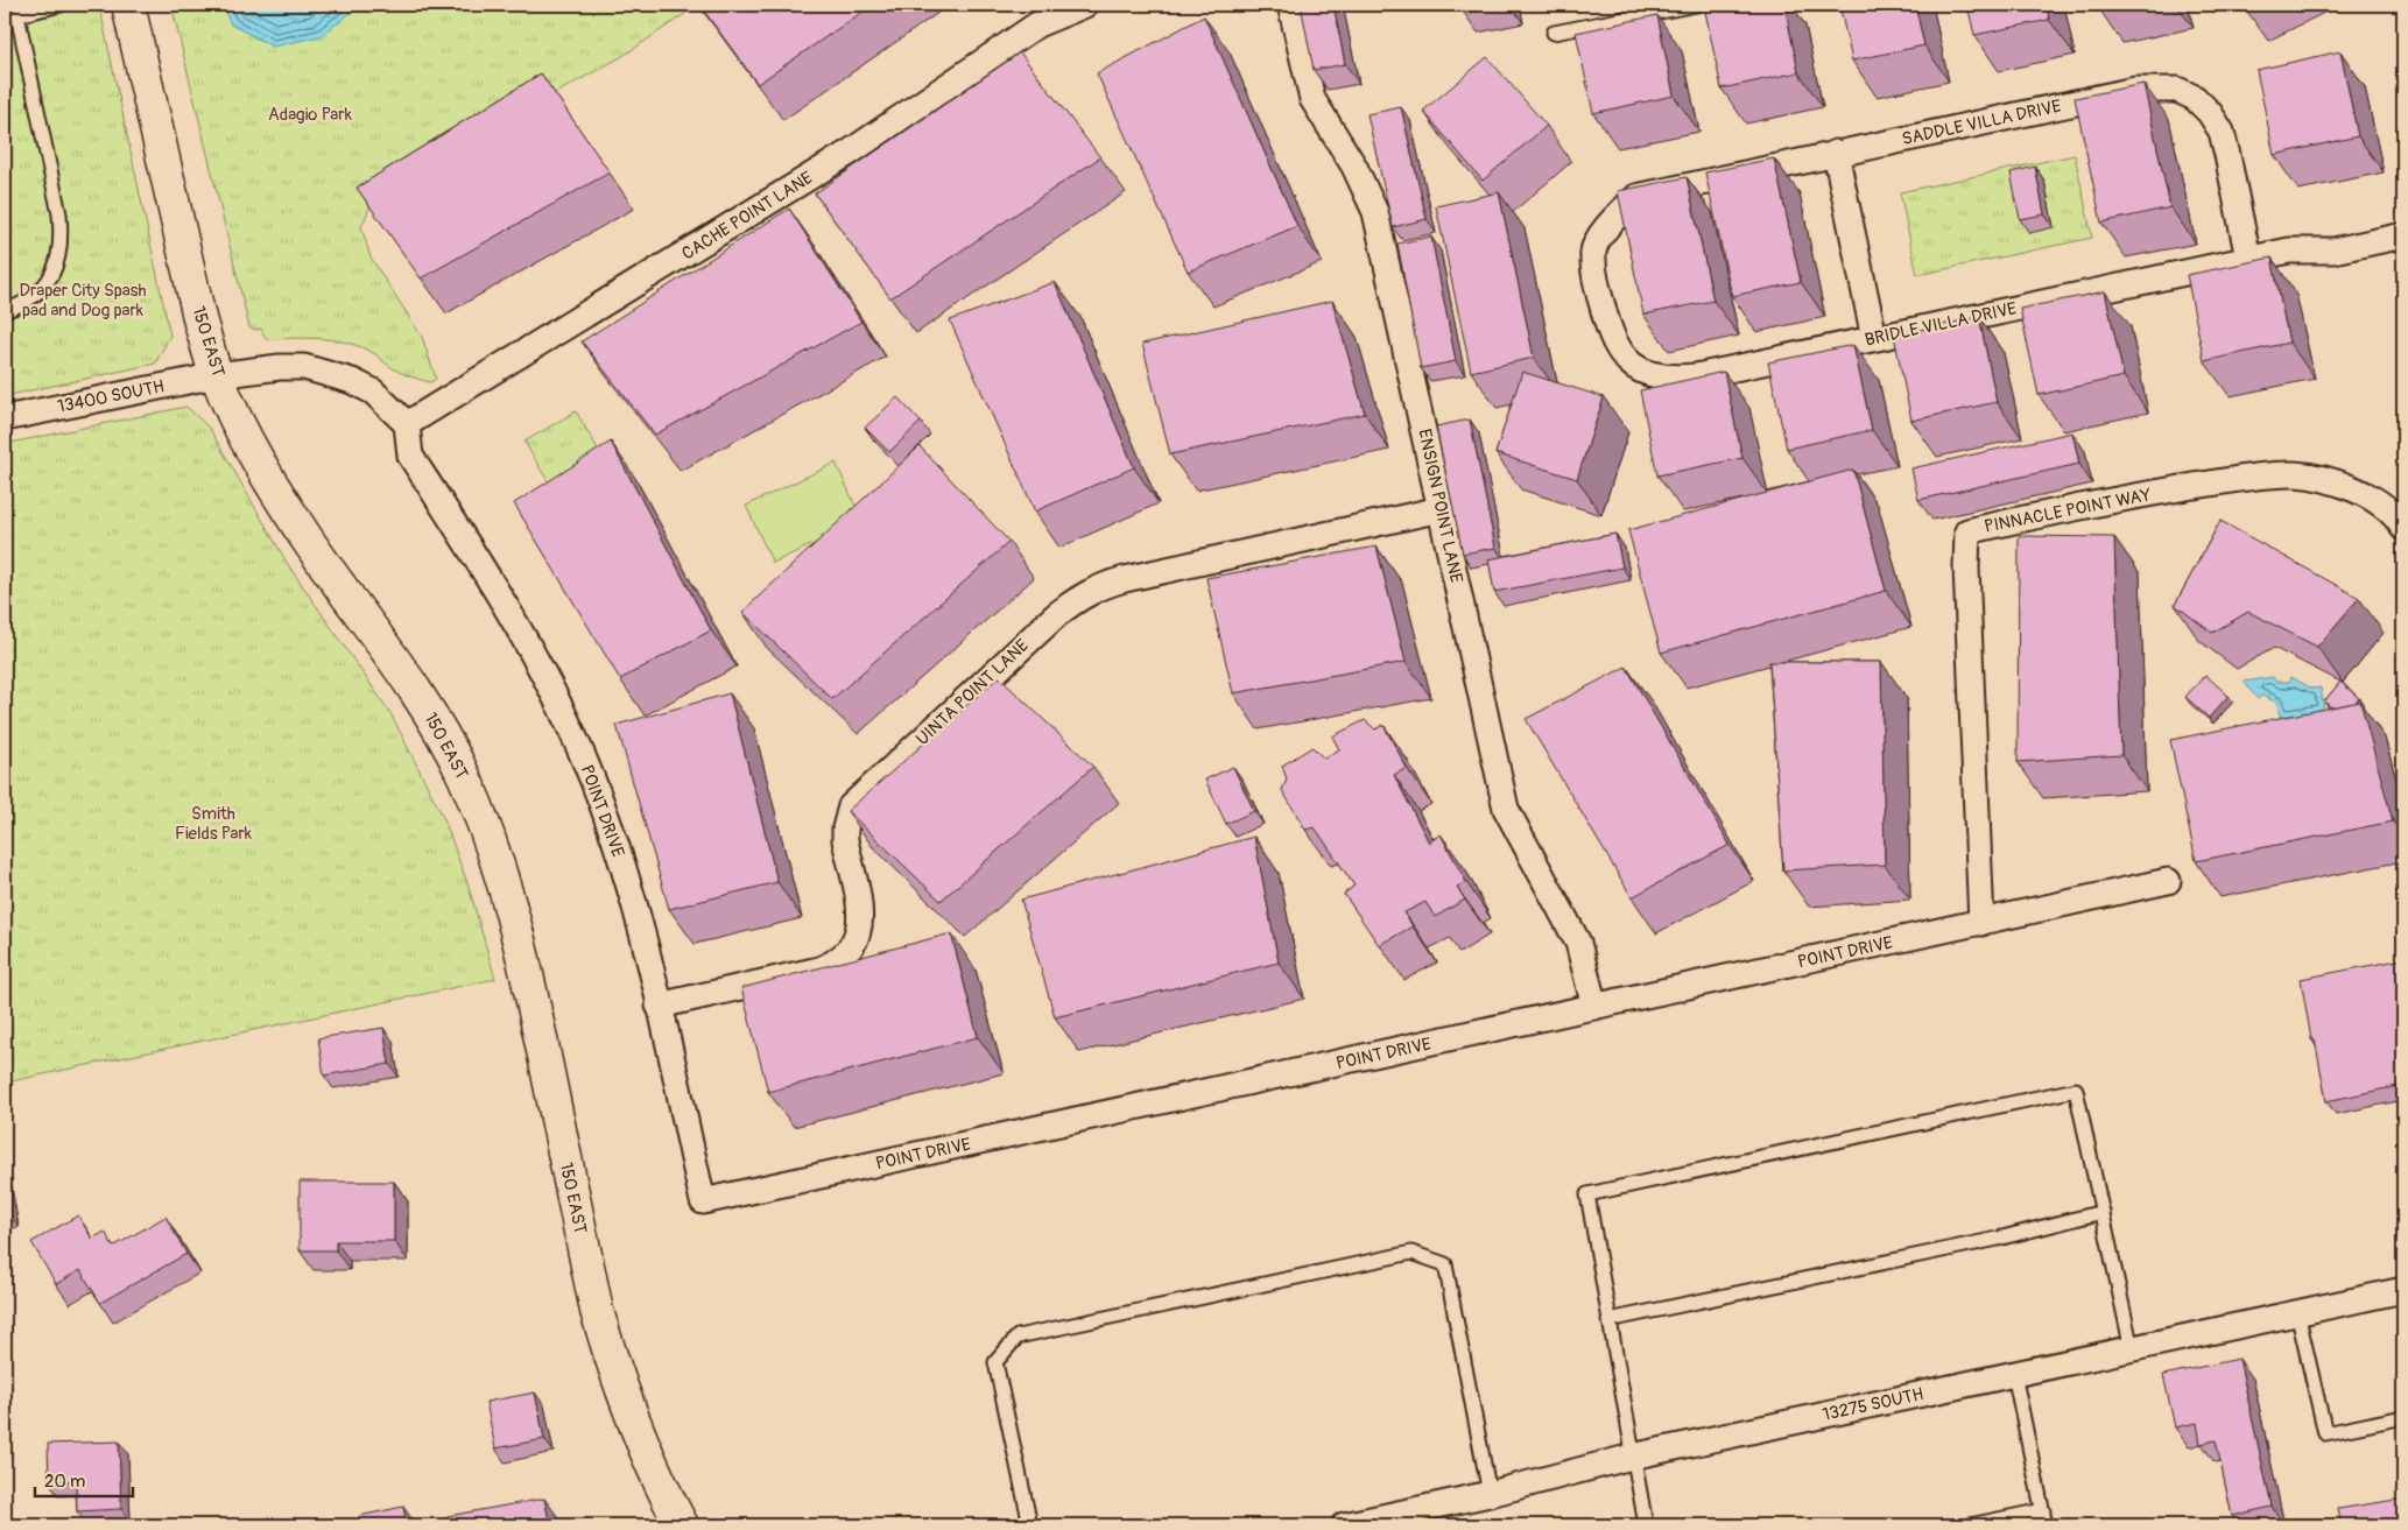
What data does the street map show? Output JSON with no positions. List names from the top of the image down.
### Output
{
  "streets": {
    "street": [
      "SADDLE VILLA DRIVE",
      "CACHE POINT LANE",
      "BRIDLE VILLA DRIVE",
      "150 EAST",
      "13400 SOUTH",
      "ENSIGN POINT LANE",
      "PINNACLE POINT WAY",
      "UINTA POINT LANE",
      "POINT DRIVE",
      "13275 SOUTH"
    ]
  },
  "crossings": [
    ["SADDLE VILLA DRIVE", "BRIDLE VILLA DRIVE"],
    ["CACHE POINT LANE", "POINT DRIVE"],
    ["150 EAST", "13400 SOUTH"],
    ["ENSIGN POINT LANE", "UINTA POINT LANE"],
    ["ENSIGN POINT LANE", "POINT DRIVE"],
    ["PINNACLE POINT WAY", "POINT DRIVE"],
    ["UINTA POINT LANE", "POINT DRIVE"]
  ],
  "parks": ["Adagio Park", "Draper City Spash pad and Dog park", "Smith Fields Park"],
  "scale_bar": "20 m"
}
